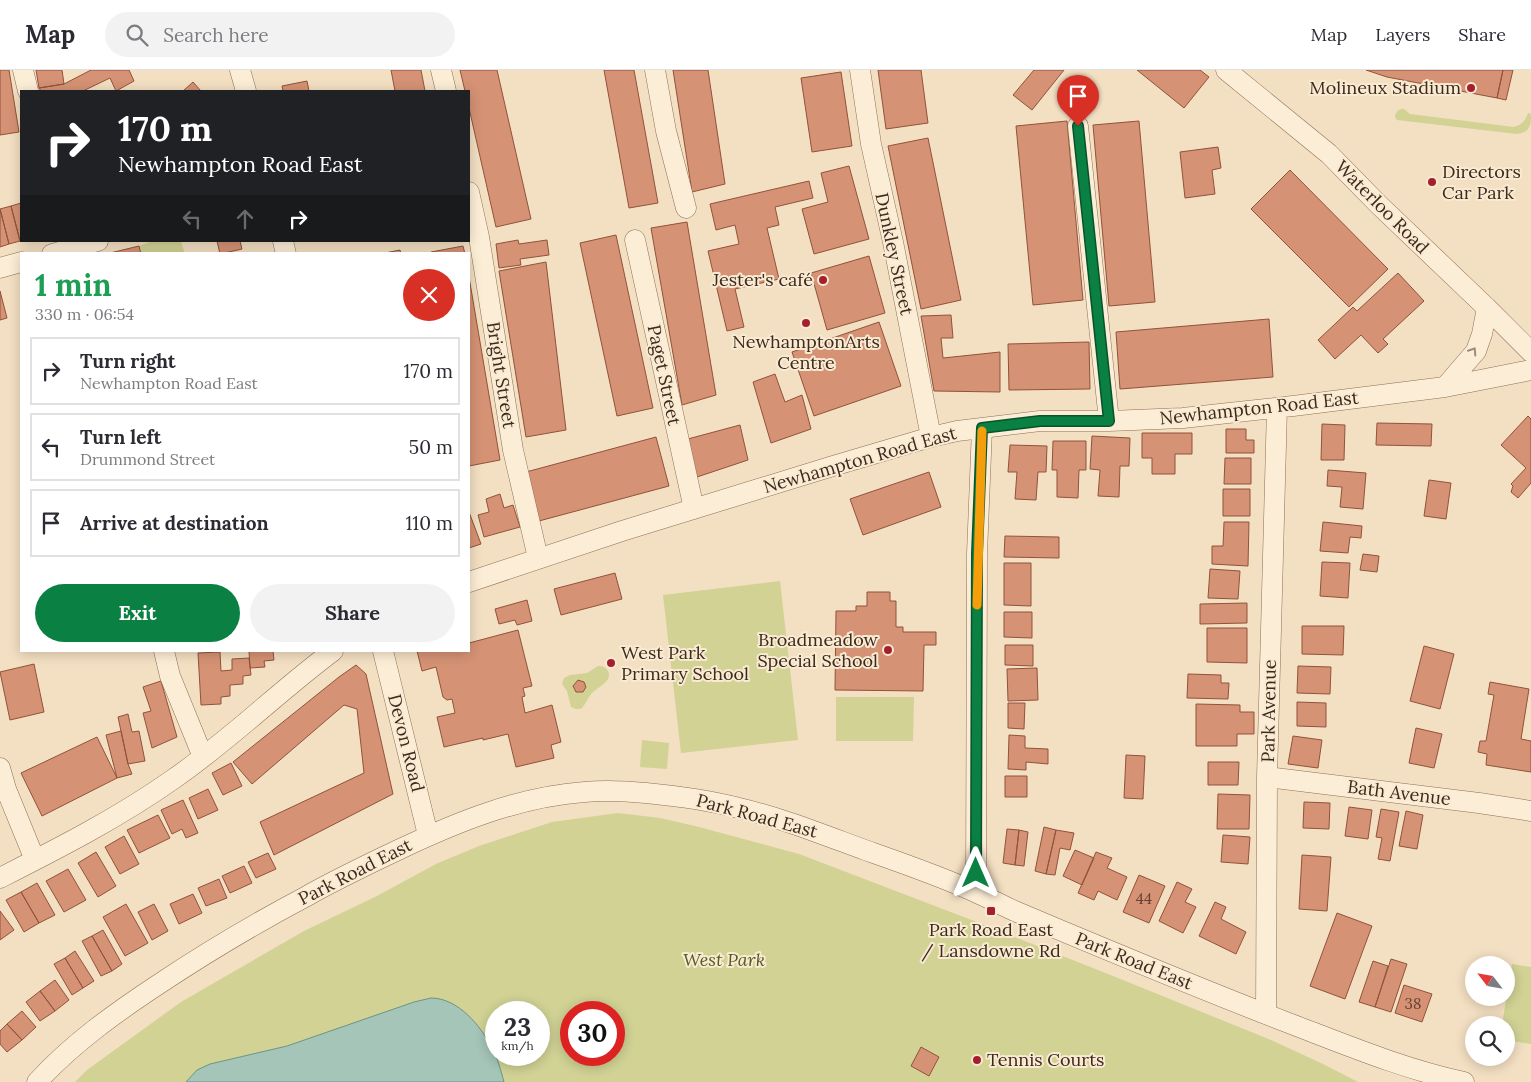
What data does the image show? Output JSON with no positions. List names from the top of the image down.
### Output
{
  "streets": {
    "street": [
      "Waterloo Road",
      "Dunkley Street",
      "Bright Street",
      "Paget Street",
      "Newhampton Road East",
      "Park Avenue",
      "Devon Road",
      "Bath Avenue",
      "Park Road East"
    ]
  },
  "crossings": [
    ["Dunkley Street", "Newhampton Road East"],
    ["Bright Street", "Newhampton Road East"],
    ["Paget Street", "Newhampton Road East"],
    ["Newhampton Road East", "Park Avenue"],
    ["Park Avenue", "Bath Avenue"],
    ["Park Avenue", "Park Road East"],
    ["Devon Road", "Park Road East"]
  ],
  "parks": ["West Park"],
  "places": {
    "other": [
      "Molineux Stadium",
      "Directors Car Park",
      "Jester's café",
      "NewhamptonArts Centre",
      "Broadmeadow Special School",
      "West Park Primary School",
      "Tennis Courts"
    ],
    "transit": ["Park Road East / Lansdowne Rd"]
  },
  "house_numbers": ["44", "38"],
  "north": "top left",
  "page": {
    "header": "Map",
    "search": "Search here",
    "nav": ["Map", "Layers", "Share"],
    "turn": ["170 m", "Newhampton Road East"],
    "heading": ["1 min", "330 m · 06:54"],
    "list": [
      {
        "name": "Turn right",
        "note": "Newhampton Road East",
        "value": "170 m"
      },
      {
        "name": "Turn left",
        "note": "Drummond Street",
        "value": "50 m"
      },
      {
        "name": "Arrive at destination",
        "value": "110 m"
      }
    ],
    "buttons": ["Exit", "Share"],
    "speed": "23 km/h",
    "limit": "30"
  }
}
